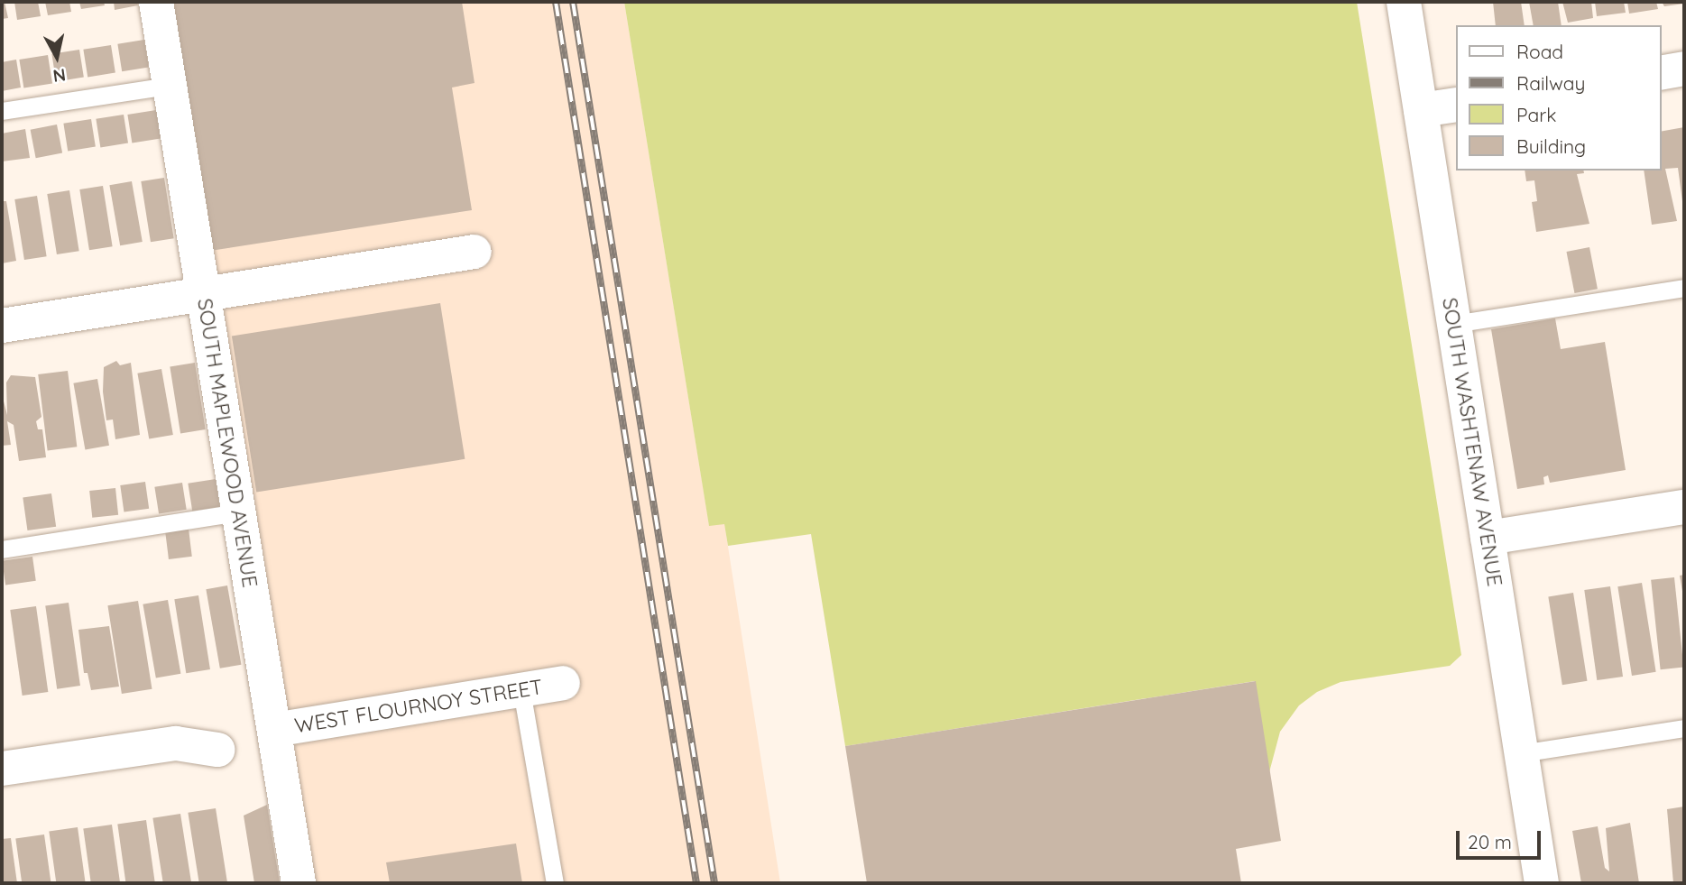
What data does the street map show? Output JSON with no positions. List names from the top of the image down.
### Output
{
  "streets": {
    "street": ["SOUTH WASHTENAW AVENUE", "SOUTH MAPLEWOOD AVENUE", "WEST FLOURNOY STREET"]
  },
  "crossings": [
    ["SOUTH MAPLEWOOD AVENUE", "WEST FLOURNOY STREET"]
  ],
  "legend": [
    "Road",
    "Railway",
    "Park",
    "Building"
  ],
  "scale_bar": "20 m",
  "north": "bottom"
}
